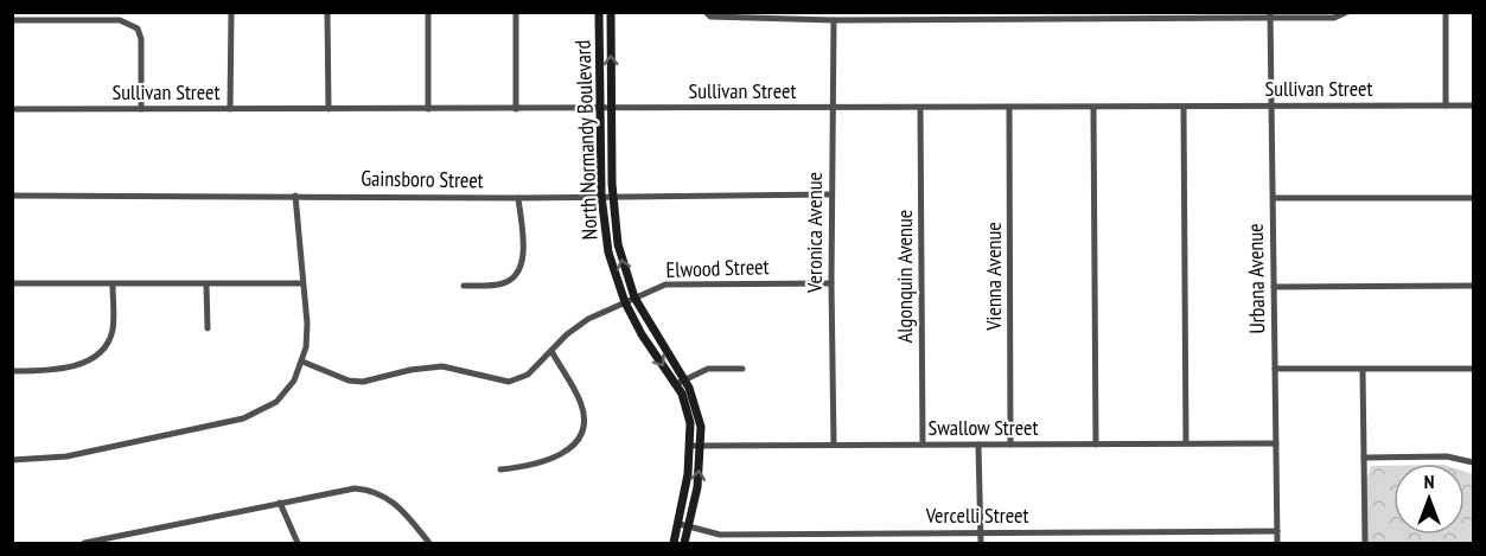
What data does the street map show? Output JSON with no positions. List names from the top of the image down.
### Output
{
  "streets": {
    "street": [
      "Sullivan Street",
      "North Normandy Boulevard",
      "Gainsboro Street",
      "Veronica Avenue",
      "Elwood Street",
      "Algonquin Avenue",
      "Vienna Avenue",
      "Urbana Avenue",
      "Swallow Street",
      "Vercelli Street"
    ]
  },
  "crossings": [
    ["Sullivan Street", "North Normandy Boulevard"],
    ["Sullivan Street", "Veronica Avenue"],
    ["Sullivan Street", "Algonquin Avenue"],
    ["Sullivan Street", "Vienna Avenue"],
    ["Sullivan Street", "Urbana Avenue"],
    ["North Normandy Boulevard", "Gainsboro Street"],
    ["North Normandy Boulevard", "Elwood Street"],
    ["North Normandy Boulevard", "Swallow Street"],
    ["North Normandy Boulevard", "Vercelli Street"],
    ["Gainsboro Street", "Veronica Avenue"],
    ["Veronica Avenue", "Elwood Street"],
    ["Veronica Avenue", "Swallow Street"],
    ["Algonquin Avenue", "Swallow Street"],
    ["Vienna Avenue", "Swallow Street"],
    ["Urbana Avenue", "Swallow Street"],
    ["Urbana Avenue", "Vercelli Street"]
  ],
  "north": "top"
}
